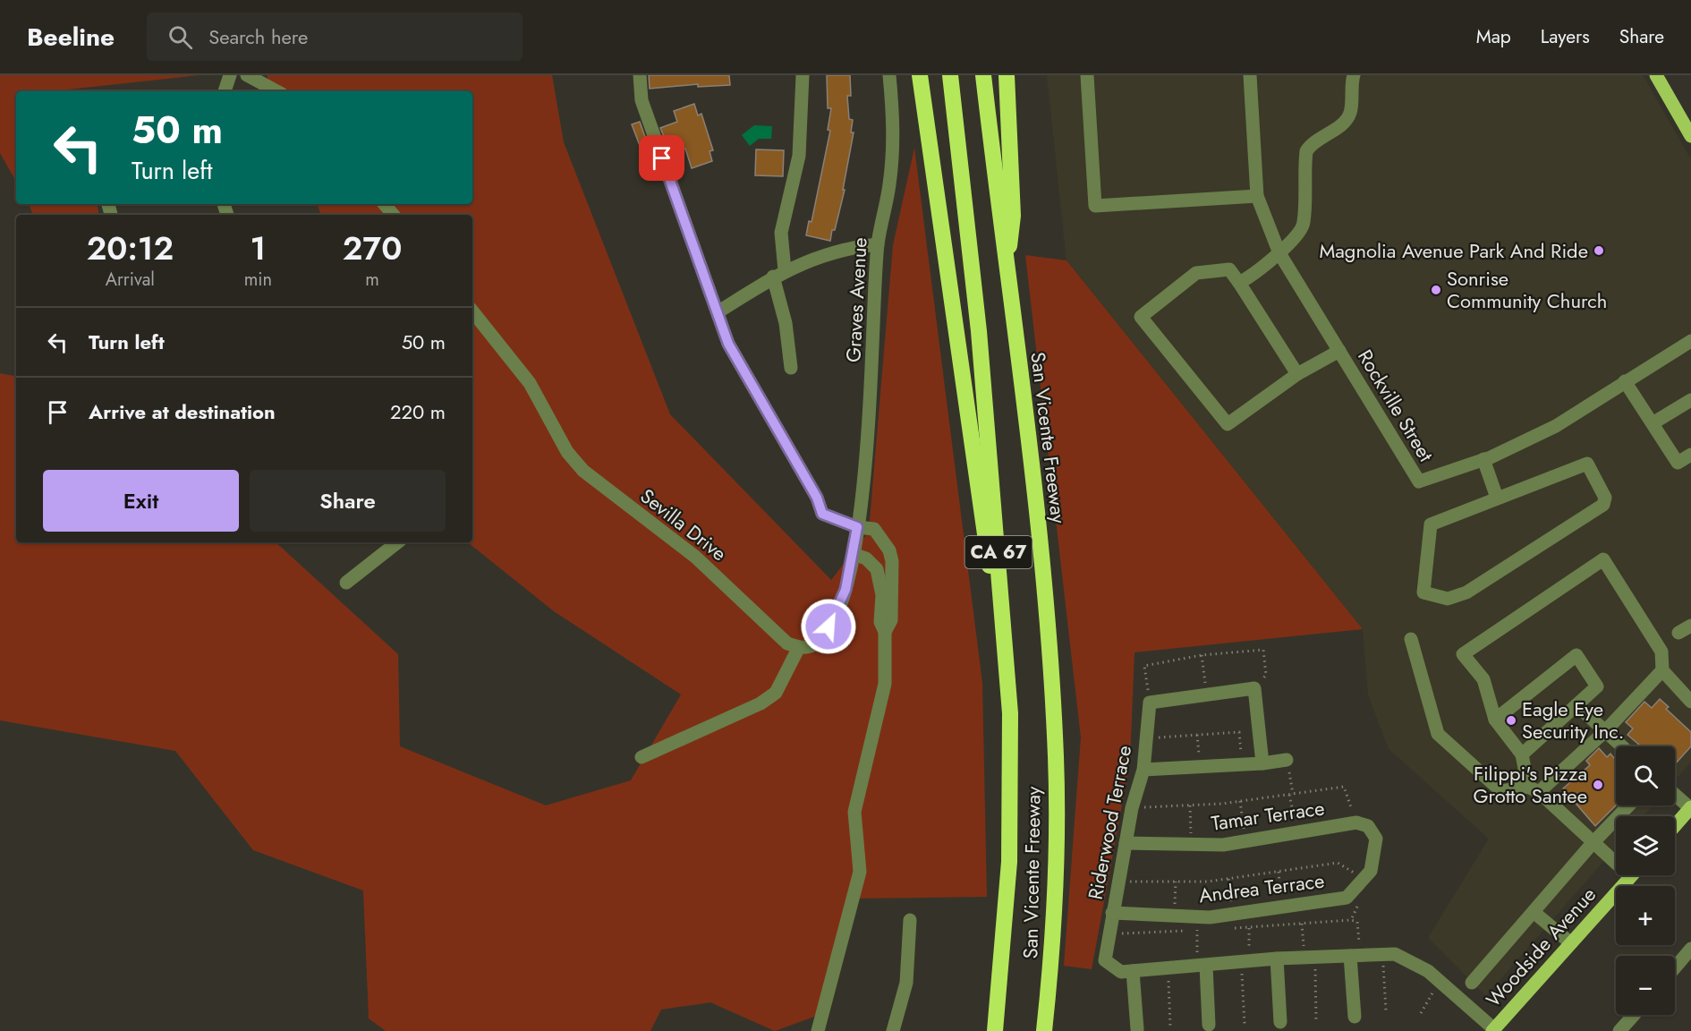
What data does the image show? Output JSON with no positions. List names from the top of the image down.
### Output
{
  "streets": {
    "highway": ["San Vicente Freeway", "CA 67"],
    "main road": ["Woodside Avenue"],
    "street": [
      "Graves Avenue",
      "Rockville Street",
      "Sevilla Drive",
      "Tamar Terrace",
      "Riderwood Terrace",
      "Andrea Terrace"
    ]
  },
  "crossings": [
    ["Tamar Terrace", "Riderwood Terrace"],
    ["Tamar Terrace", "Andrea Terrace"],
    ["Riderwood Terrace", "Andrea Terrace"],
    ["Riderwood Terrace", "Woodside Avenue"]
  ],
  "places": [
    "Magnolia Avenue Park And Ride",
    "Sonrise Community Church",
    "Eagle Eye Security Inc.",
    "Filippi's Pizza Grotto Santee"
  ],
  "page": {
    "header": "Beeline",
    "search": "Search here",
    "nav": ["Map", "Layers", "Share"],
    "turn": ["50 m", "Turn left"],
    "eta": [
      "20:12",
      "Arrival",
      "1",
      "min",
      "270",
      "m"
    ],
    "list": [
      {
        "name": "Turn left",
        "value": "50 m"
      },
      {
        "name": "Arrive at destination",
        "value": "220 m"
      }
    ],
    "buttons": ["Exit", "Share"],
    "map_buttons": ["+", "−"]
  }
}
